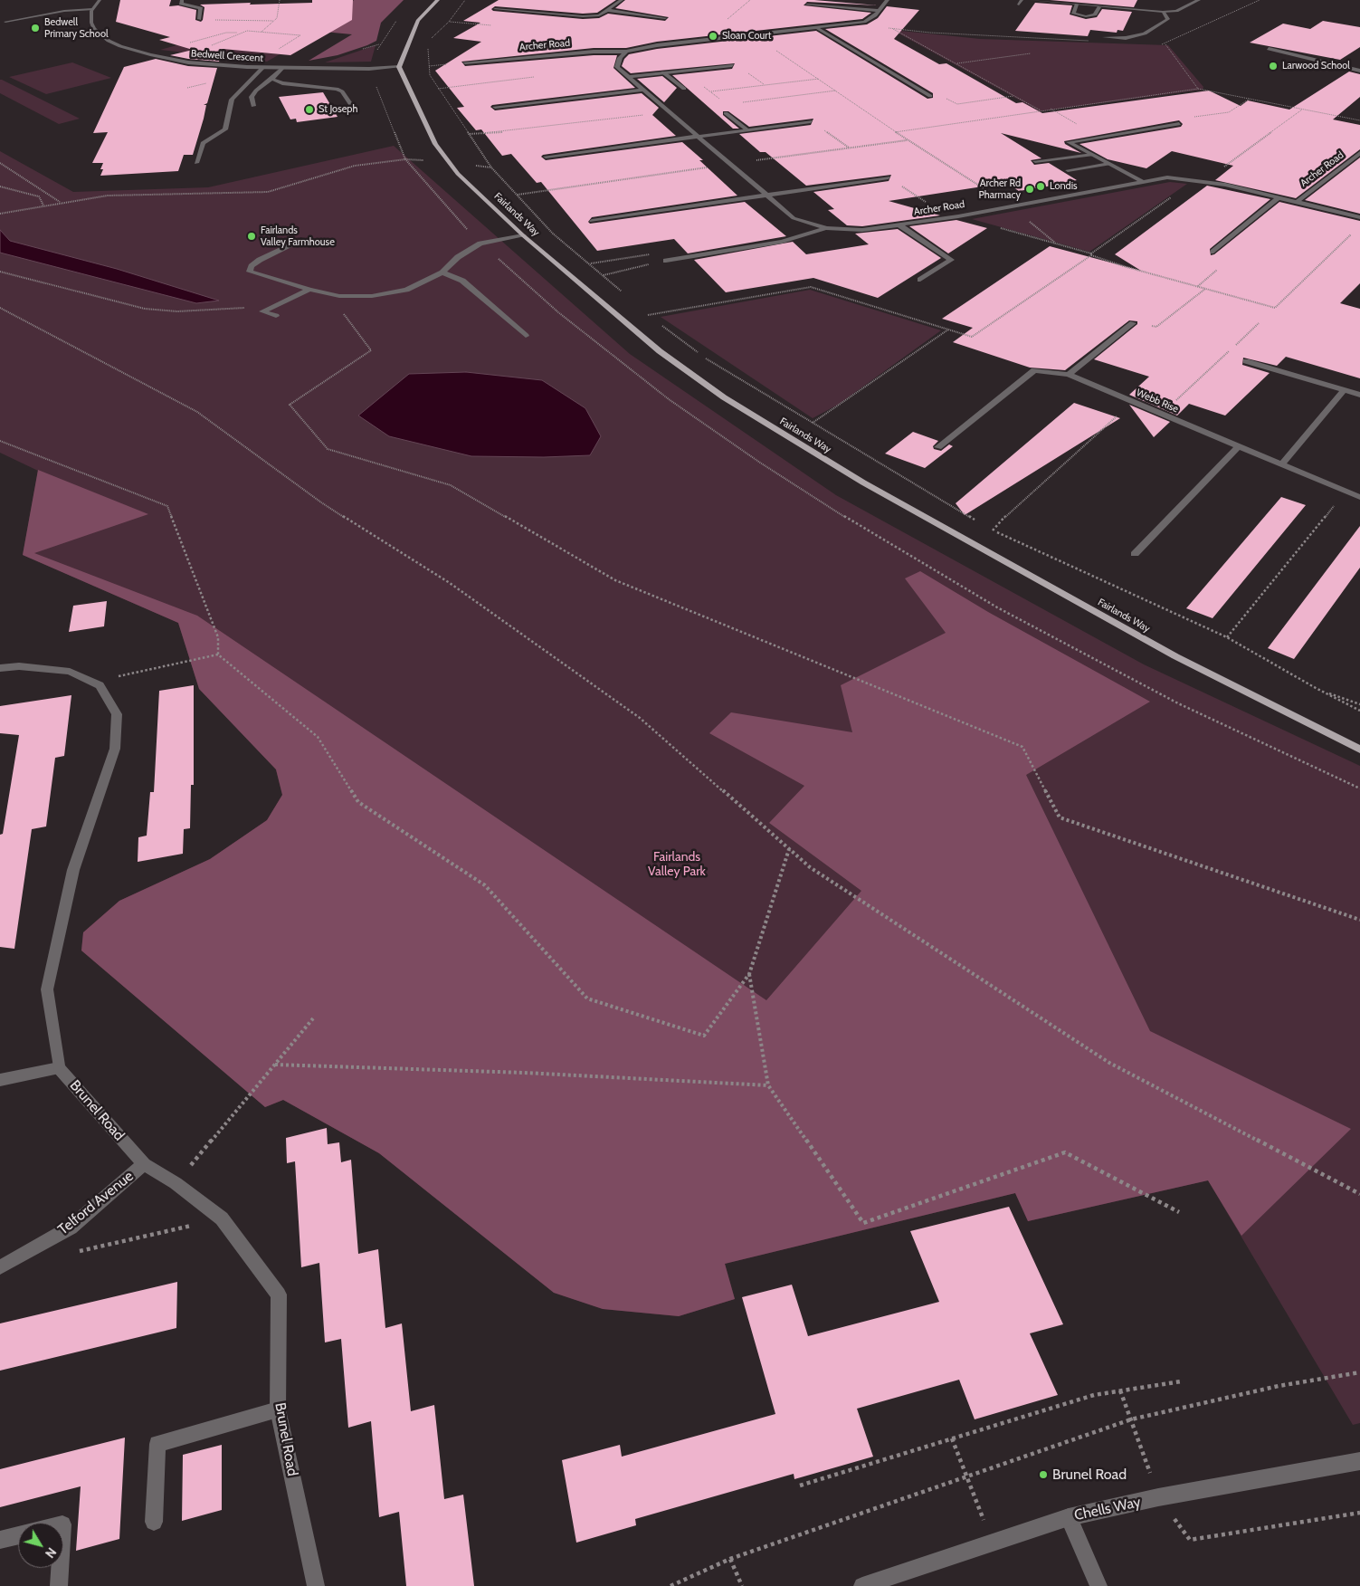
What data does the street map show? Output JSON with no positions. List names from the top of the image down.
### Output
{
  "streets": {
    "main road": ["Fairlands Way"],
    "street": [
      "Archer Road",
      "Bedwell Crescent",
      "Webb Rise",
      "Brunel Road",
      "Telford Avenue",
      "Chells Way"
    ]
  },
  "crossings": [
    ["Bedwell Crescent", "Fairlands Way"],
    ["Brunel Road", "Telford Avenue"]
  ],
  "parks": ["Fairlands Valley Park"],
  "places": [
    "Bedwell Primary School",
    "Sloan Court",
    "Larwood School",
    "St Joseph",
    "Londis",
    "Archer Rd Pharmacy",
    "Fairlands Valley Farmhouse",
    "Brunel Road"
  ],
  "north": "bottom right"
}
